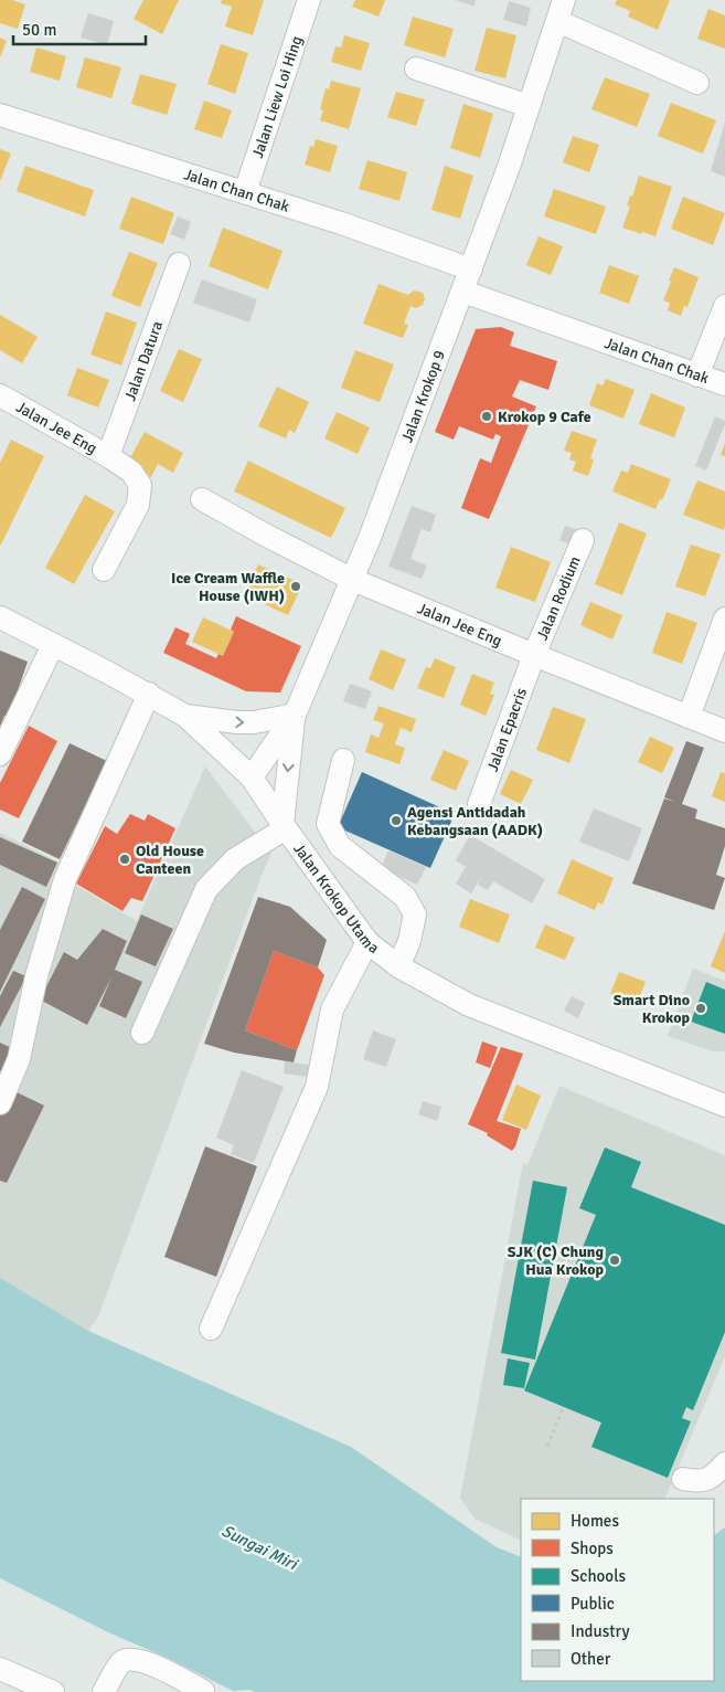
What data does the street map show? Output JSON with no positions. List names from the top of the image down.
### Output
{
  "streets": {
    "street": [
      "Jalan Liew Loi Hing",
      "Jalan Chan Chak",
      "Jalan Datura",
      "Jalan Krokop 9",
      "Jalan Jee Eng",
      "Jalan Rodium",
      "Jalan Epacris",
      "Jalan Krokop Utama"
    ]
  },
  "crossings": [
    ["Jalan Liew Loi Hing", "Jalan Chan Chak"],
    ["Jalan Chan Chak", "Jalan Krokop 9"],
    ["Jalan Datura", "Jalan Jee Eng"],
    ["Jalan Krokop 9", "Jalan Jee Eng"],
    ["Jalan Krokop 9", "Jalan Krokop Utama"],
    ["Jalan Jee Eng", "Jalan Rodium"],
    ["Jalan Jee Eng", "Jalan Epacris"],
    ["Jalan Rodium", "Jalan Epacris"]
  ],
  "water": ["Sungai Miri"],
  "places": [
    "Krokop 9 Cafe",
    "Ice Cream Waffle House (IWH)",
    "Agensi Antidadah Kebangsaan (AADK)",
    "Old House Canteen",
    "Smart Dino Krokop",
    "SJK (C) Chung Hua Krokop"
  ],
  "legend": [
    "Homes",
    "Shops",
    "Schools",
    "Public",
    "Industry",
    "Other"
  ],
  "scale_bar": "50 m"
}
